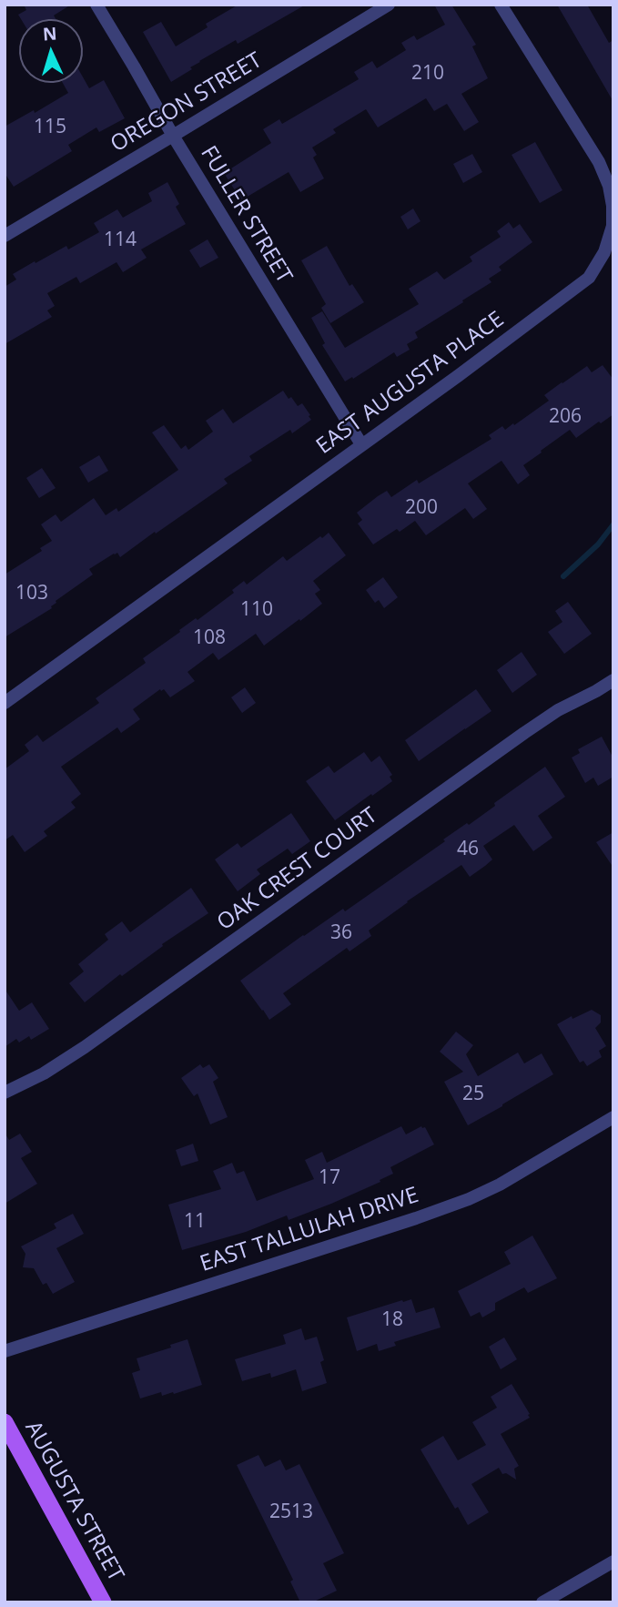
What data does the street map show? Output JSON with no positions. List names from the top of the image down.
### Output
{
  "streets": {
    "main road": ["AUGUSTA STREET"],
    "street": [
      "OREGON STREET",
      "FULLER STREET",
      "EAST AUGUSTA PLACE",
      "OAK CREST COURT",
      "EAST TALLULAH DRIVE"
    ]
  },
  "crossings": [
    ["OREGON STREET", "FULLER STREET"],
    ["FULLER STREET", "EAST AUGUSTA PLACE"]
  ],
  "house_numbers": [
    "210",
    "115",
    "114",
    "206",
    "200",
    "103",
    "110",
    "108",
    "46",
    "36",
    "25",
    "17",
    "11",
    "18",
    "2513"
  ],
  "north": "top"
}
